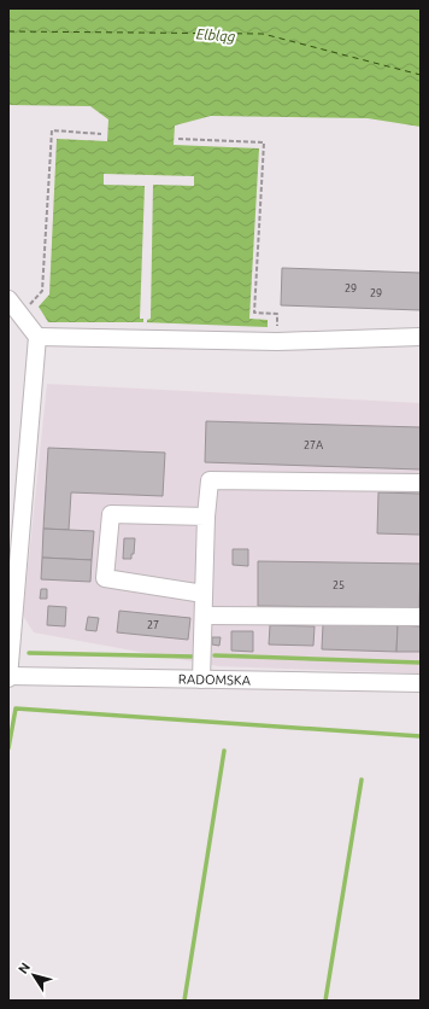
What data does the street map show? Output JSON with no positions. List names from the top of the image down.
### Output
{
  "streets": {
    "street": ["RADOMSKA"]
  },
  "water": ["Elbląg"],
  "house_numbers": [
    "29",
    "29",
    "27A",
    "25",
    "27"
  ],
  "north": "top left"
}
